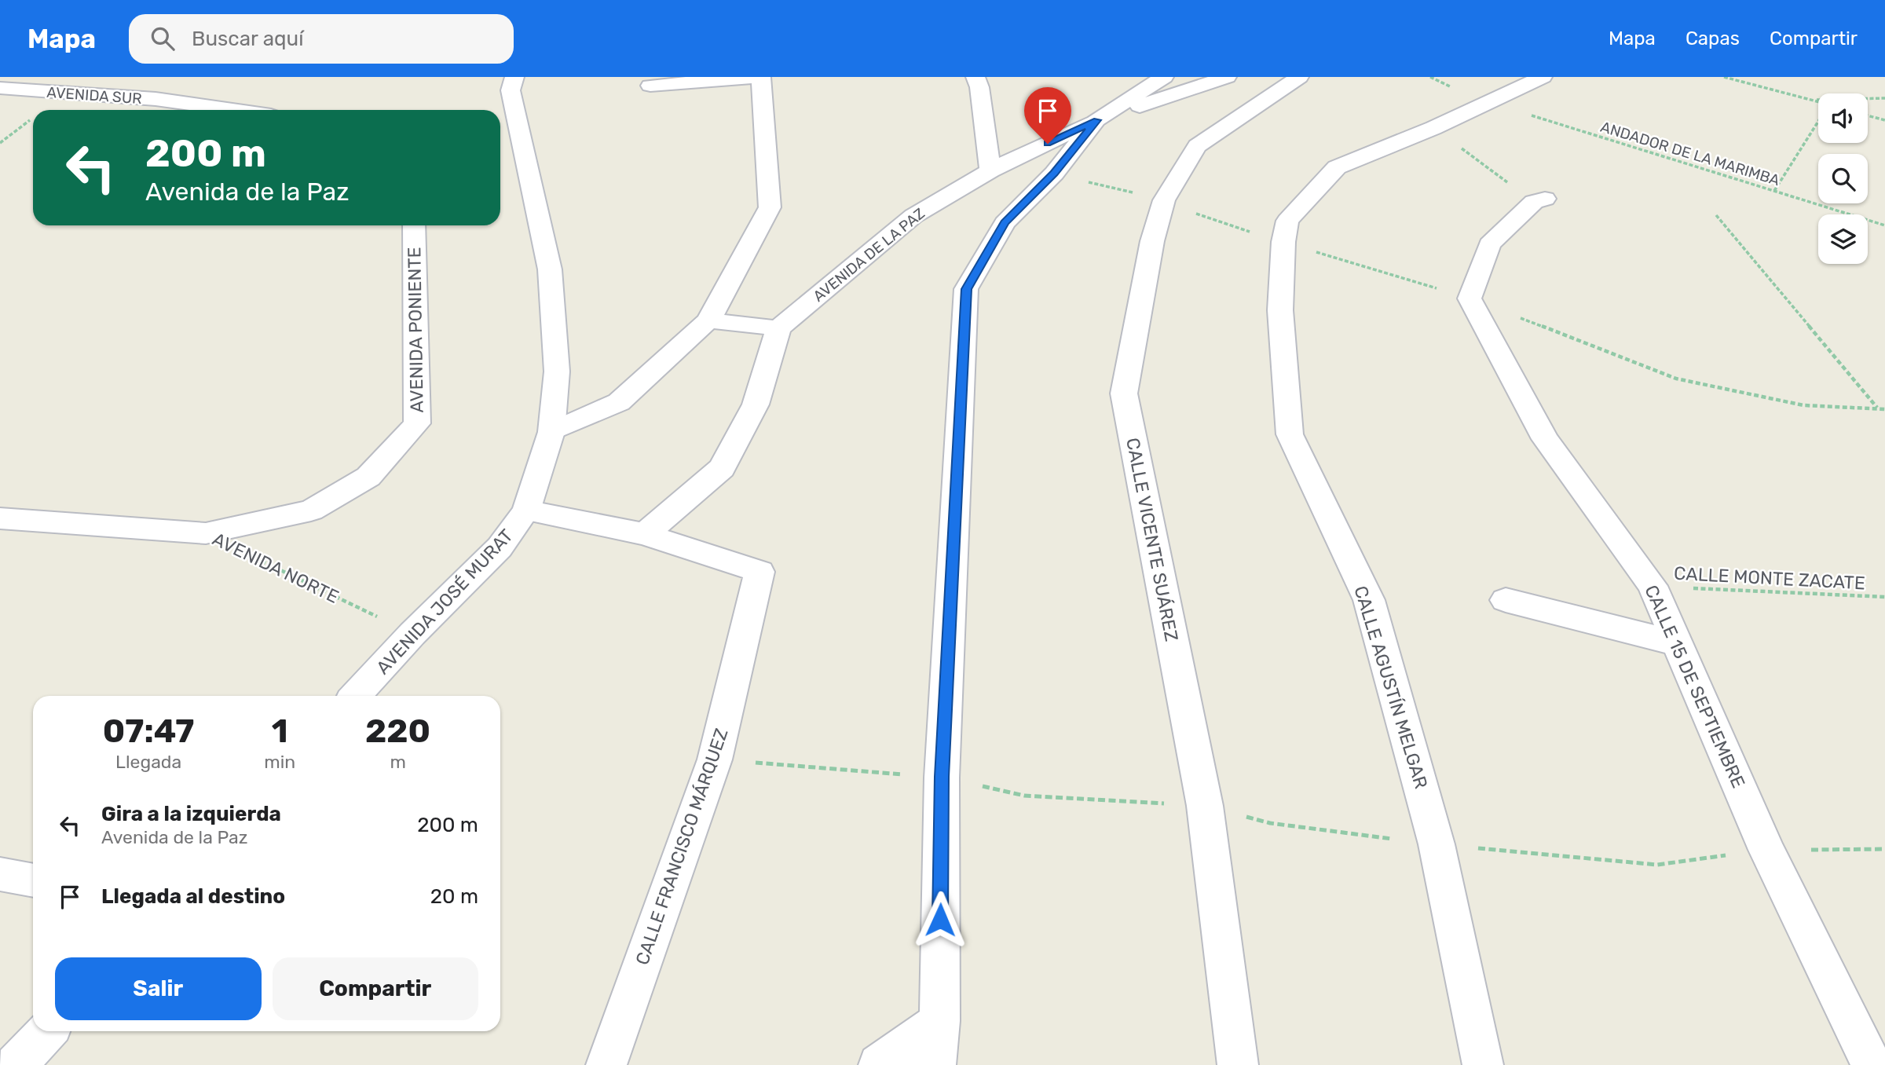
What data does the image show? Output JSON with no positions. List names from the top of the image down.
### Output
{
  "streets": {
    "street": [
      "AVENIDA SUR",
      "AVENIDA DE LA PAZ",
      "AVENIDA PONIENTE",
      "CALLE VICENTE SUÁREZ",
      "AVENIDA NORTE",
      "AVENIDA JOSÉ MURAT",
      "CALLE 15 DE SEPTIEMBRE",
      "CALLE AGUSTÍN MELGAR",
      "CALLE FRANCISCO MÁRQUEZ"
    ],
    "path": ["ANDADOR DE LA MARIMBA", "CALLE MONTE ZACATE"]
  },
  "crossings": [
    ["ANDADOR DE LA MARIMBA", "CALLE AGUSTÍN MELGAR"],
    ["AVENIDA PONIENTE", "AVENIDA NORTE"],
    ["AVENIDA NORTE", "AVENIDA JOSÉ MURAT"],
    ["CALLE MONTE ZACATE", "CALLE 15 DE SEPTIEMBRE"],
    ["AVENIDA JOSÉ MURAT", "CALLE FRANCISCO MÁRQUEZ"]
  ],
  "page": {
    "header": "Mapa",
    "search": "Buscar aquí",
    "nav": ["Mapa", "Capas", "Compartir"],
    "turn": ["200 m", "Avenida de la Paz"],
    "eta": [
      "07:47",
      "Llegada",
      "1",
      "min",
      "220",
      "m"
    ],
    "list": [
      {
        "name": "Gira a la izquierda",
        "note": "Avenida de la Paz",
        "value": "200 m"
      },
      {
        "name": "Llegada al destino",
        "value": "20 m"
      }
    ],
    "buttons": ["Salir", "Compartir"]
  }
}
